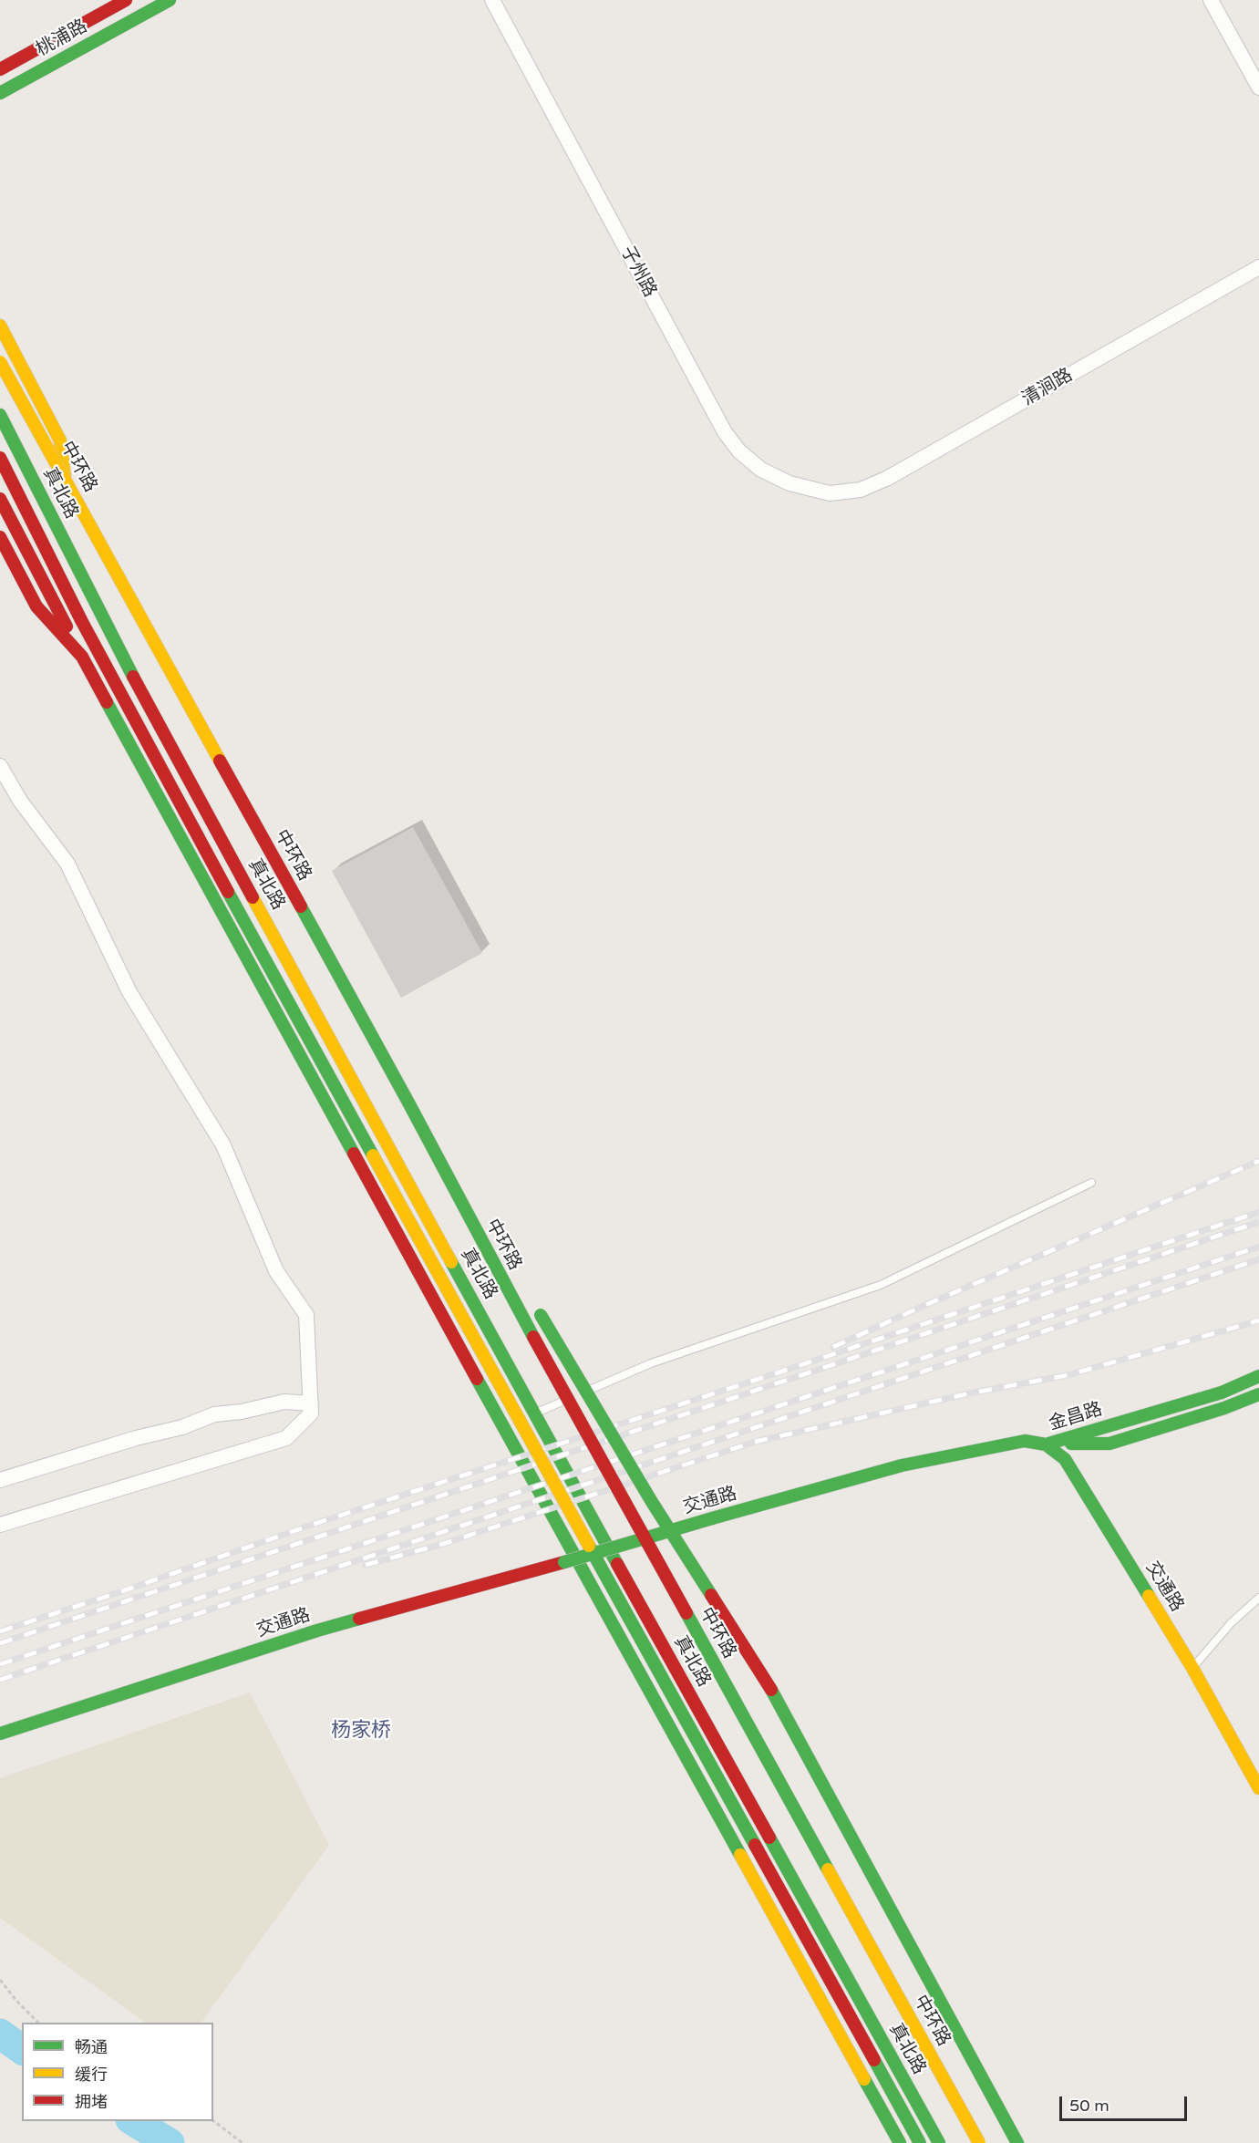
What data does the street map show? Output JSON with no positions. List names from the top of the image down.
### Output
{
  "streets": {
    "main road": [
      "桃浦路",
      "中环路",
      "真北路",
      "金昌路",
      "交通路"
    ],
    "street": ["子州路", "清涧路"]
  },
  "crossings": [
    ["子州路", "清涧路"],
    ["金昌路", "交通路"]
  ],
  "districts": ["杨家桥"],
  "legend": ["畅通", "缓行", "拥堵"],
  "scale_bar": "50 m"
}
